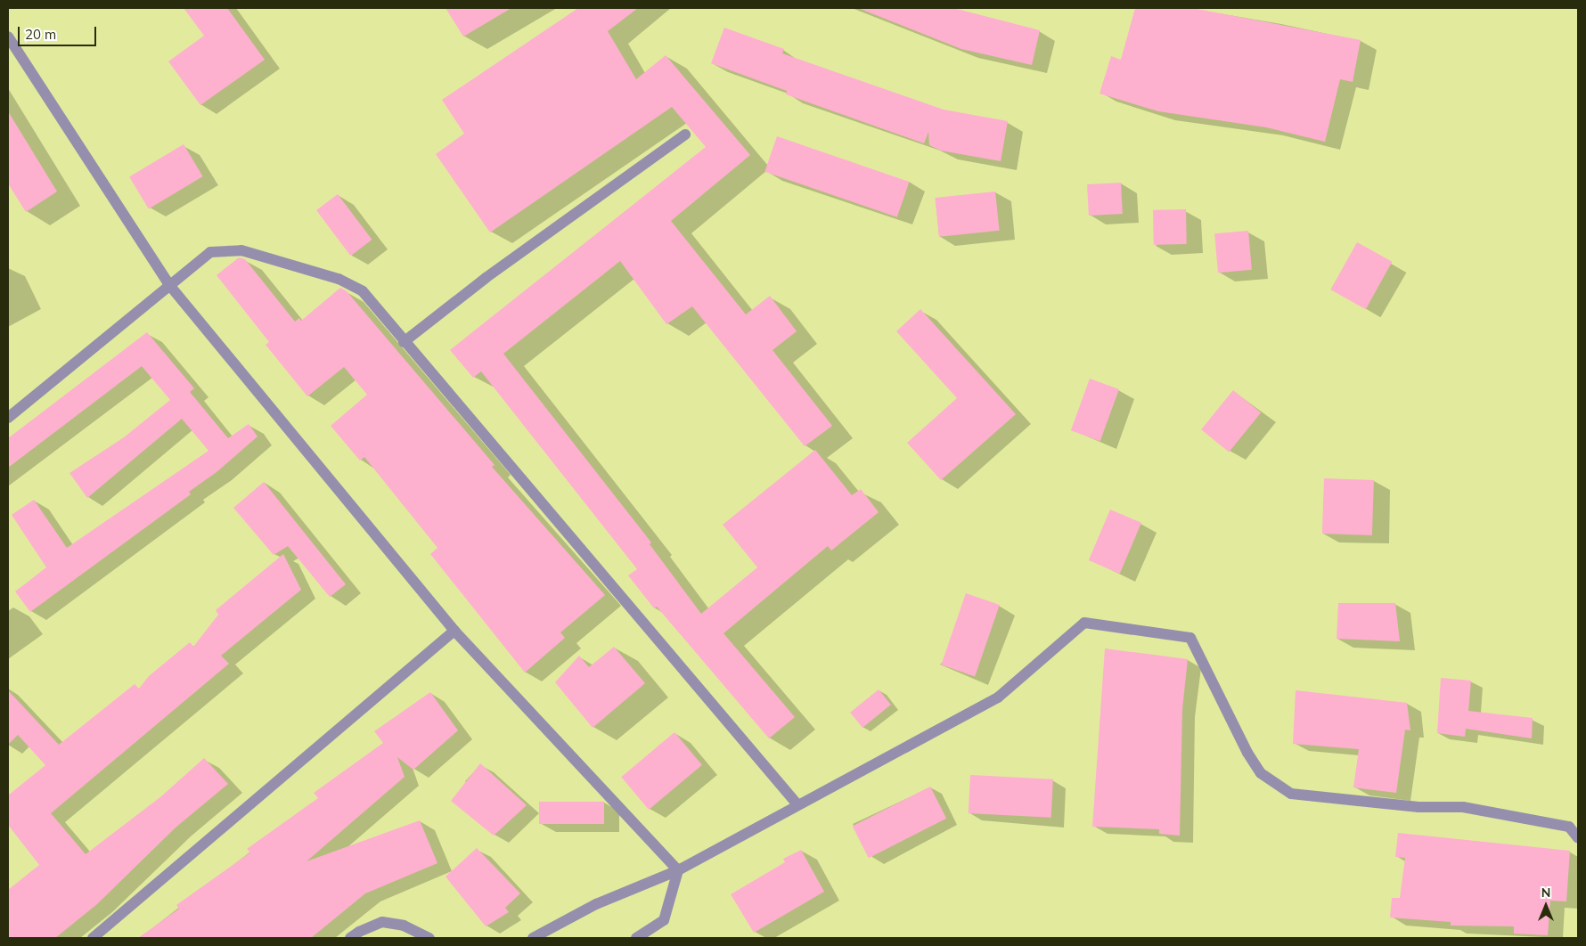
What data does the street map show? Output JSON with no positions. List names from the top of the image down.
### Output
{
  "scale_bar": "20 m",
  "north": "top"
}
